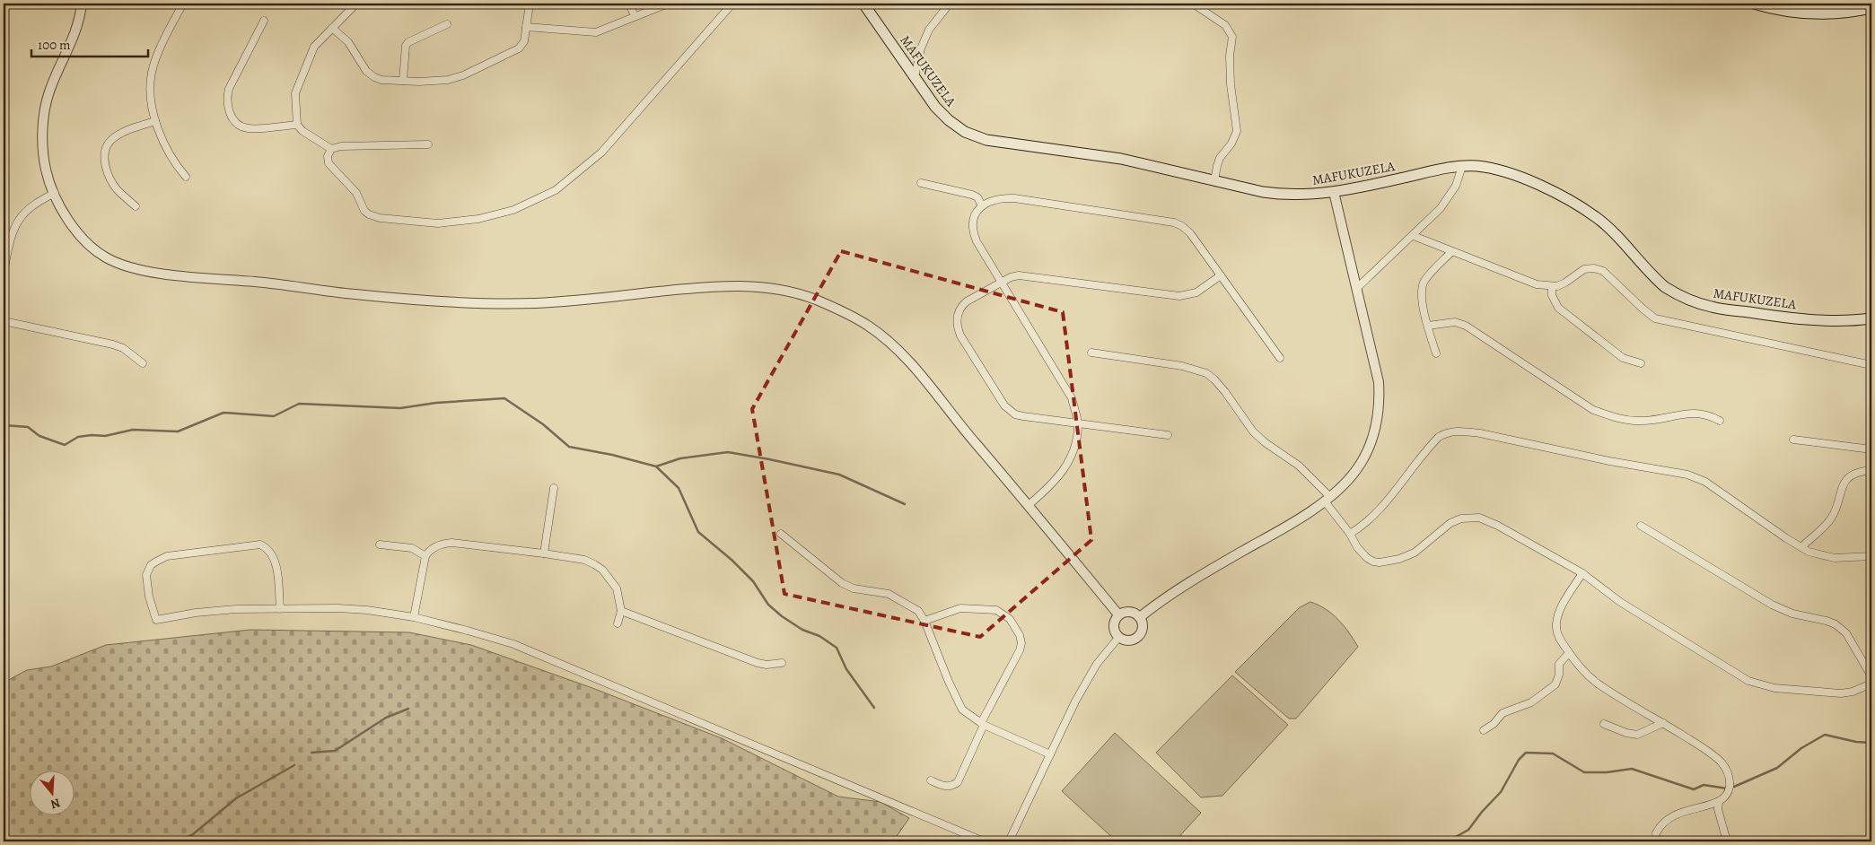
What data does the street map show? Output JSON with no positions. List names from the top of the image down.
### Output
{
  "streets": {
    "main road": ["MAFUKUZELA"]
  },
  "scale_bar": "100 m",
  "north": "bottom"
}
